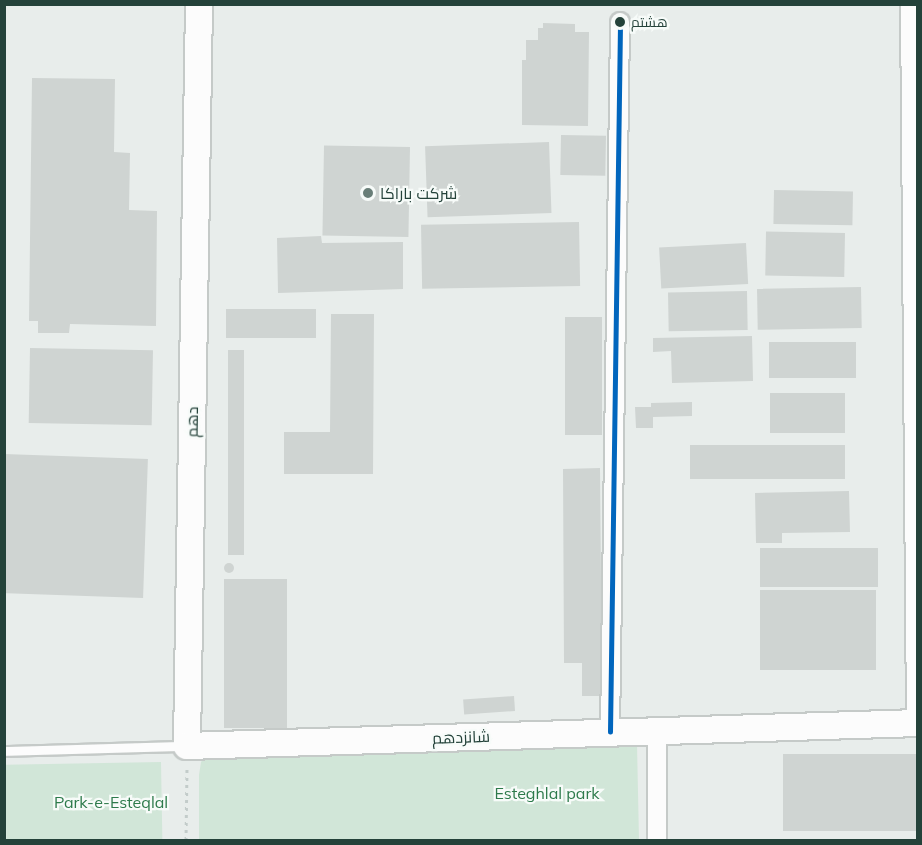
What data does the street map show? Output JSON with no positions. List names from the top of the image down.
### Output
{
  "streets": {
    "street": ["دهم", "شانزدهم"]
  },
  "crossings": [
    ["دهم", "شانزدهم"]
  ],
  "parks": ["Esteghlal park", "Park-e-Esteqlal"],
  "places": ["هشتم", "شرکت باراکا"]
}
